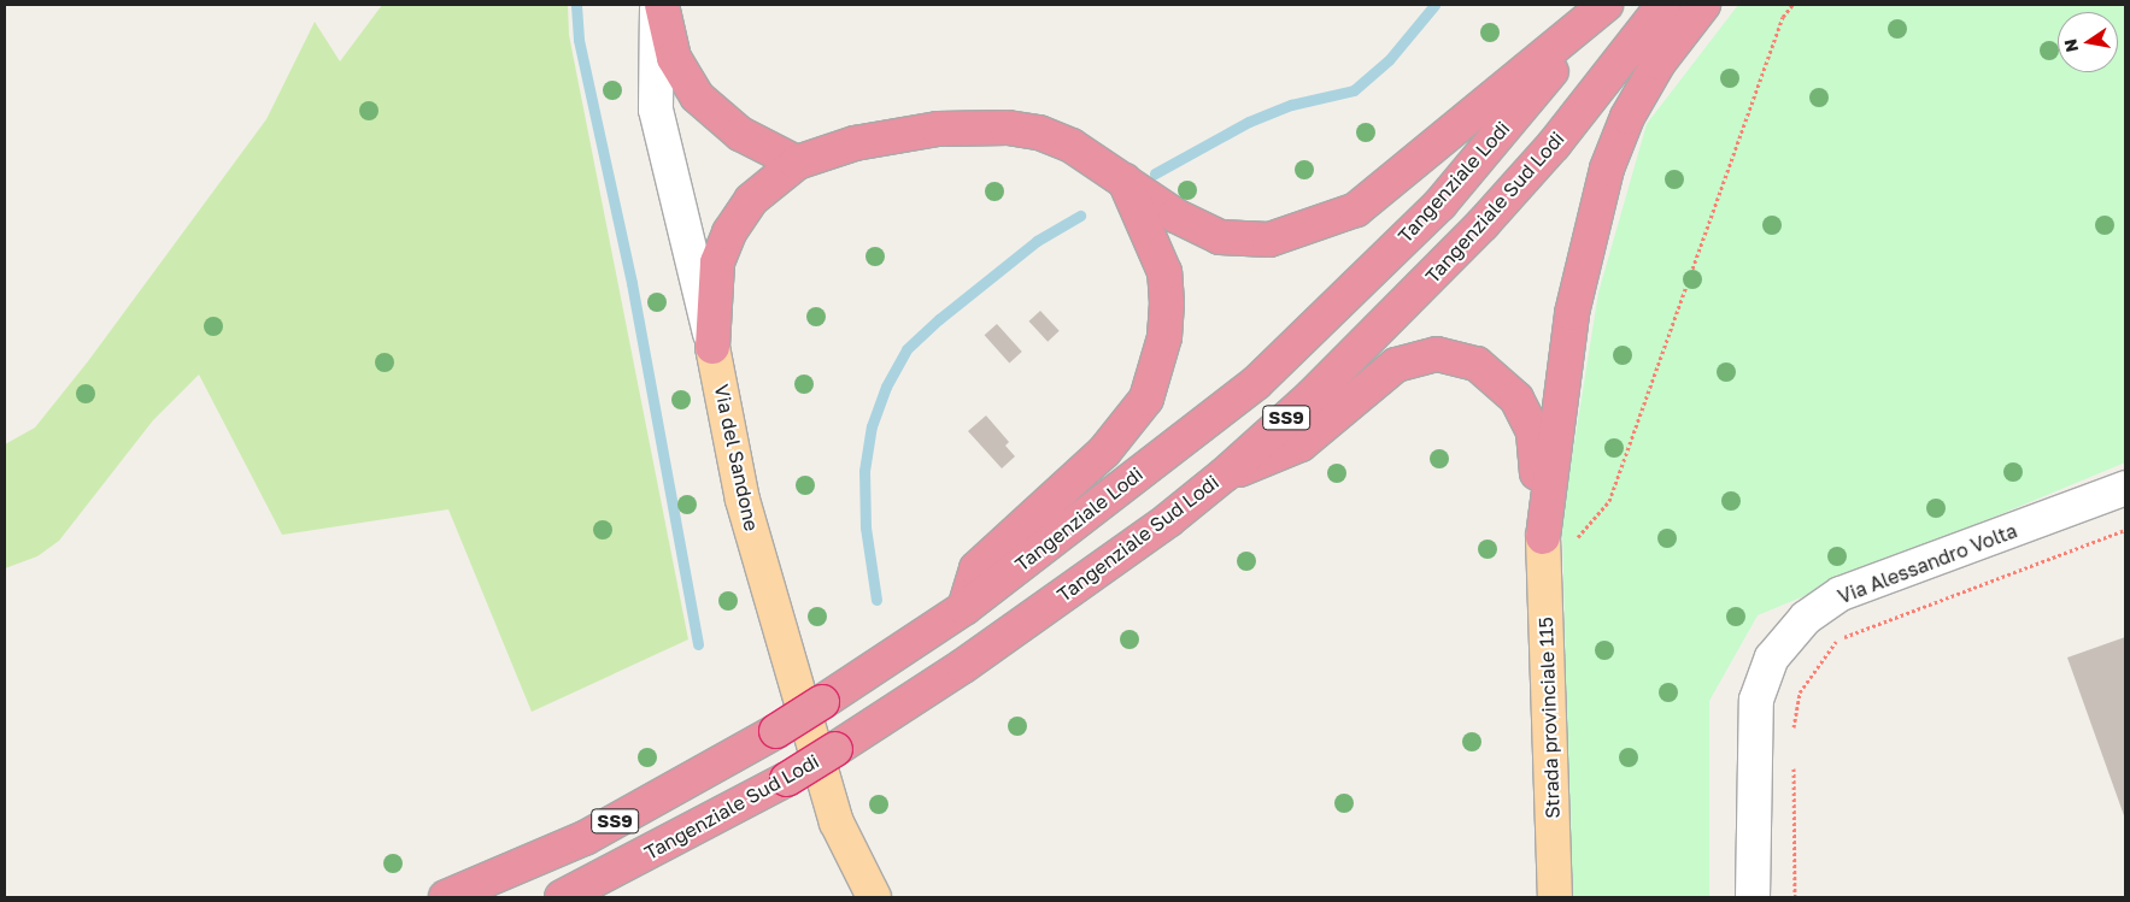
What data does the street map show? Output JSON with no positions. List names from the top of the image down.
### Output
{
  "streets": {
    "highway": ["Tangenziale Lodi", "Tangenziale Sud Lodi", "SS9"],
    "main road": ["Via del Sandone", "Strada provinciale 115"],
    "street": ["Via Alessandro Volta"]
  },
  "north": "left"
}
